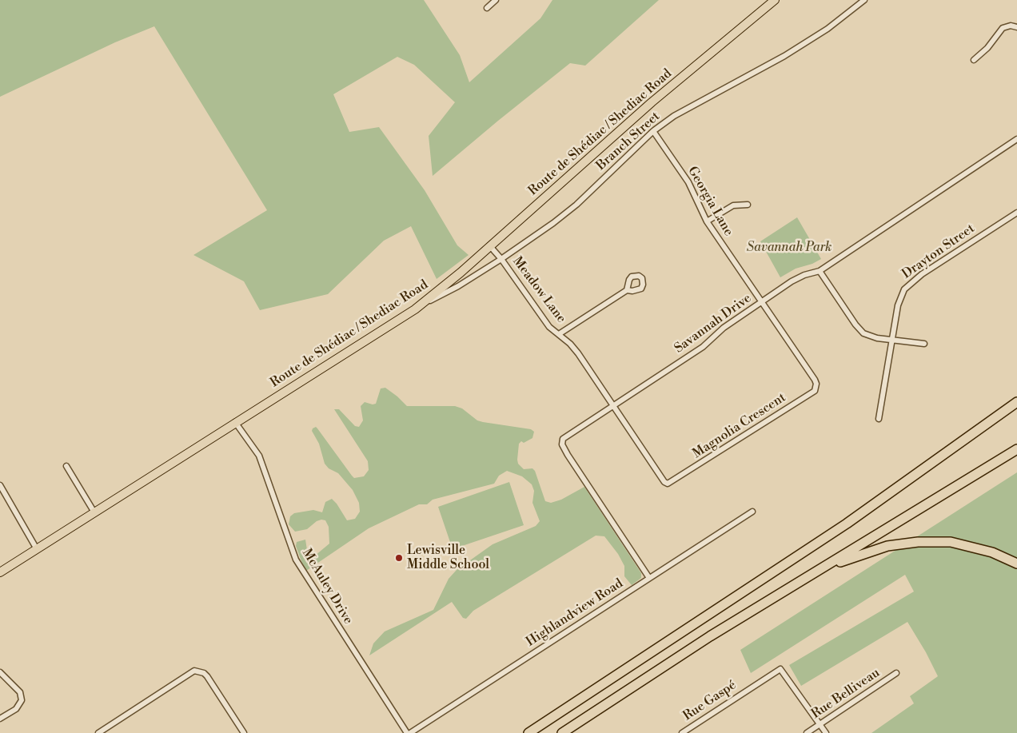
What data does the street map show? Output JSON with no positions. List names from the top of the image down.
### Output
{
  "streets": {
    "main road": ["Route de Shédiac / Shediac Road"],
    "street": [
      "Branch Street",
      "Georgia Lane",
      "Drayton Street",
      "Meadow Lane",
      "Savannah Drive",
      "Magnolia Crescent",
      "McAuley Drive",
      "Highlandview Road",
      "Rue Belliveau",
      "Rue Gaspé"
    ]
  },
  "crossings": [
    ["Route de Shédiac / Shediac Road", "Branch Street"],
    ["Route de Shédiac / Shediac Road", "Meadow Lane"],
    ["Route de Shédiac / Shediac Road", "McAuley Drive"],
    ["Branch Street", "Georgia Lane"],
    ["Branch Street", "Meadow Lane"],
    ["Georgia Lane", "Savannah Drive"],
    ["Georgia Lane", "Magnolia Crescent"],
    ["Meadow Lane", "Savannah Drive"],
    ["Meadow Lane", "Magnolia Crescent"],
    ["Savannah Drive", "Magnolia Crescent"],
    ["Savannah Drive", "Highlandview Road"],
    ["Rue Belliveau", "Rue Gaspé"]
  ],
  "parks": ["Savannah Park"],
  "places": ["Lewisville Middle School"]
}
